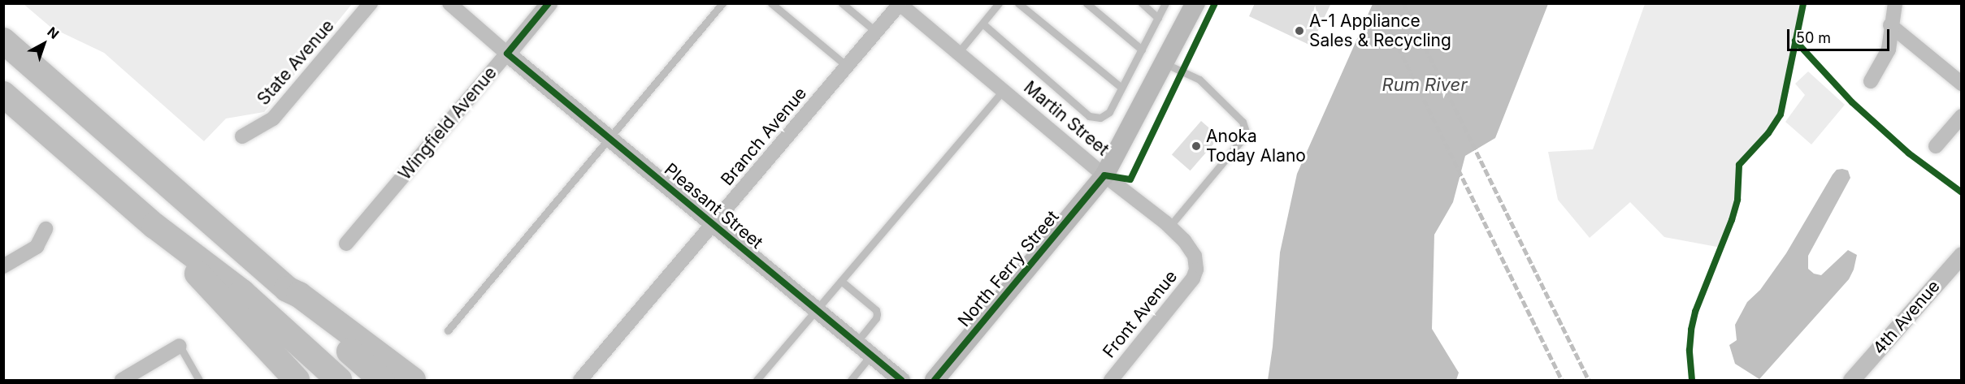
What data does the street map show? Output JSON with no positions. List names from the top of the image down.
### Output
{
  "streets": {
    "main road": ["North Ferry Street"],
    "street": [
      "State Avenue",
      "Martin Street",
      "Wingfield Avenue",
      "Branch Avenue",
      "Pleasant Street",
      "Front Avenue",
      "4th Avenue"
    ]
  },
  "crossings": [
    ["Martin Street", "Branch Avenue"],
    ["Martin Street", "North Ferry Street"],
    ["Martin Street", "Front Avenue"],
    ["Wingfield Avenue", "Pleasant Street"],
    ["Branch Avenue", "Pleasant Street"]
  ],
  "water": ["Rum River"],
  "places": ["A-1 Appliance Sales & Recycling", "Anoka Today Alano"],
  "scale_bar": "50 m",
  "north": "top right"
}
